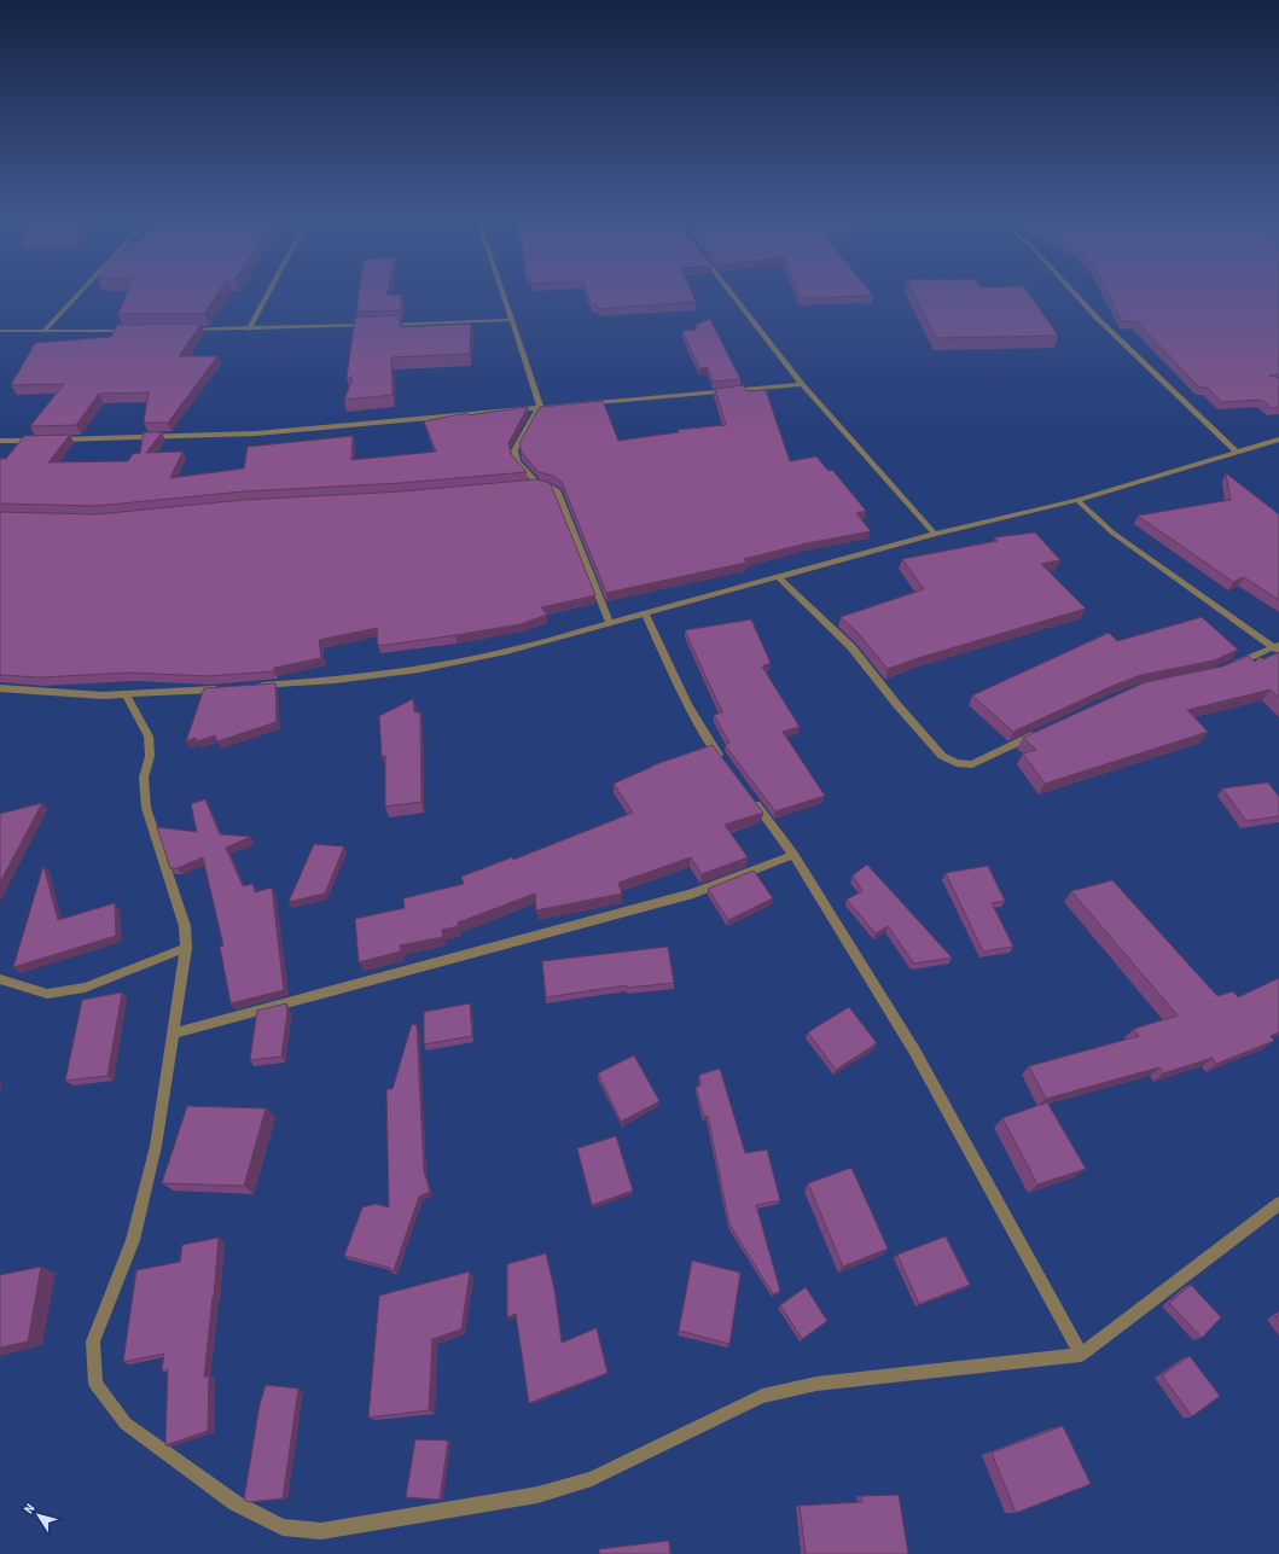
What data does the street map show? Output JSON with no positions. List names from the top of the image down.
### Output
{
  "north": "top left"
}
